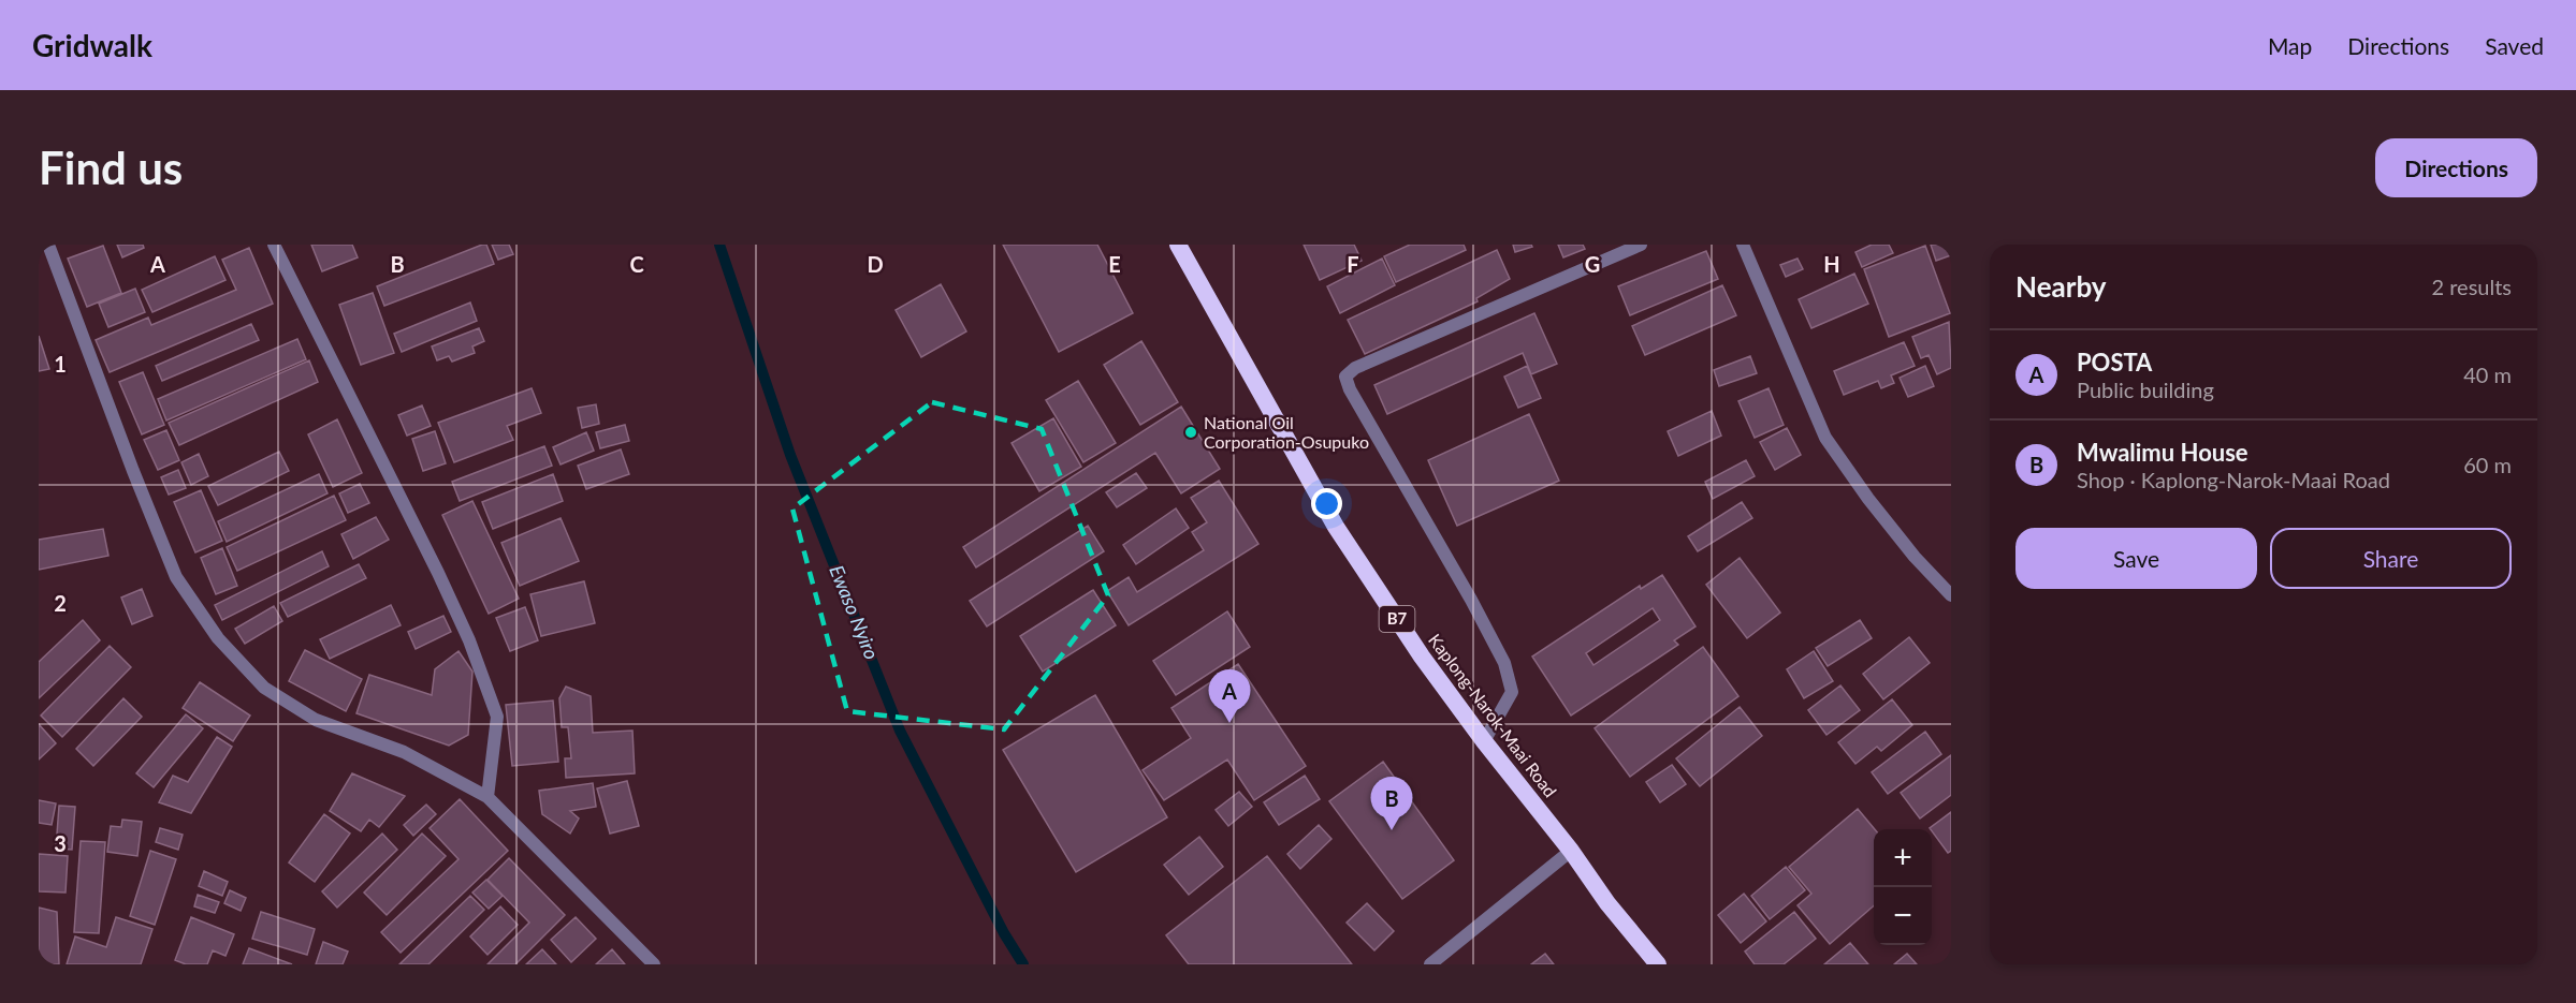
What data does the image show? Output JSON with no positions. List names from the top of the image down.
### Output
{
  "streets": {
    "highway": ["B7", "Kaplong-Narok-Maai Road"]
  },
  "water": ["Ewaso Nyiro"],
  "places": ["National Oil Corporation-Osupuko"],
  "page": {
    "header": "Gridwalk",
    "nav": ["Map", "Directions", "Saved"],
    "buttons": [
      "Directions",
      ["Save", "Share"]
    ],
    "title": "Find us",
    "heading": ["Nearby", "2 results"],
    "list": [
      {
        "mark": "A",
        "name": "POSTA",
        "note": "Public building",
        "value": "40 m"
      },
      {
        "mark": "B",
        "name": "Mwalimu House",
        "note": "Shop · Kaplong-Narok-Maai Road",
        "value": "60 m"
      }
    ],
    "pins": ["A", "B"],
    "map_buttons": ["+", "−"]
  },
  "grid": {
    "columns": [
      "A",
      "B",
      "C",
      "D",
      "E",
      "F",
      "G",
      "H"
    ],
    "rows": ["1", "2", "3"]
  }
}
